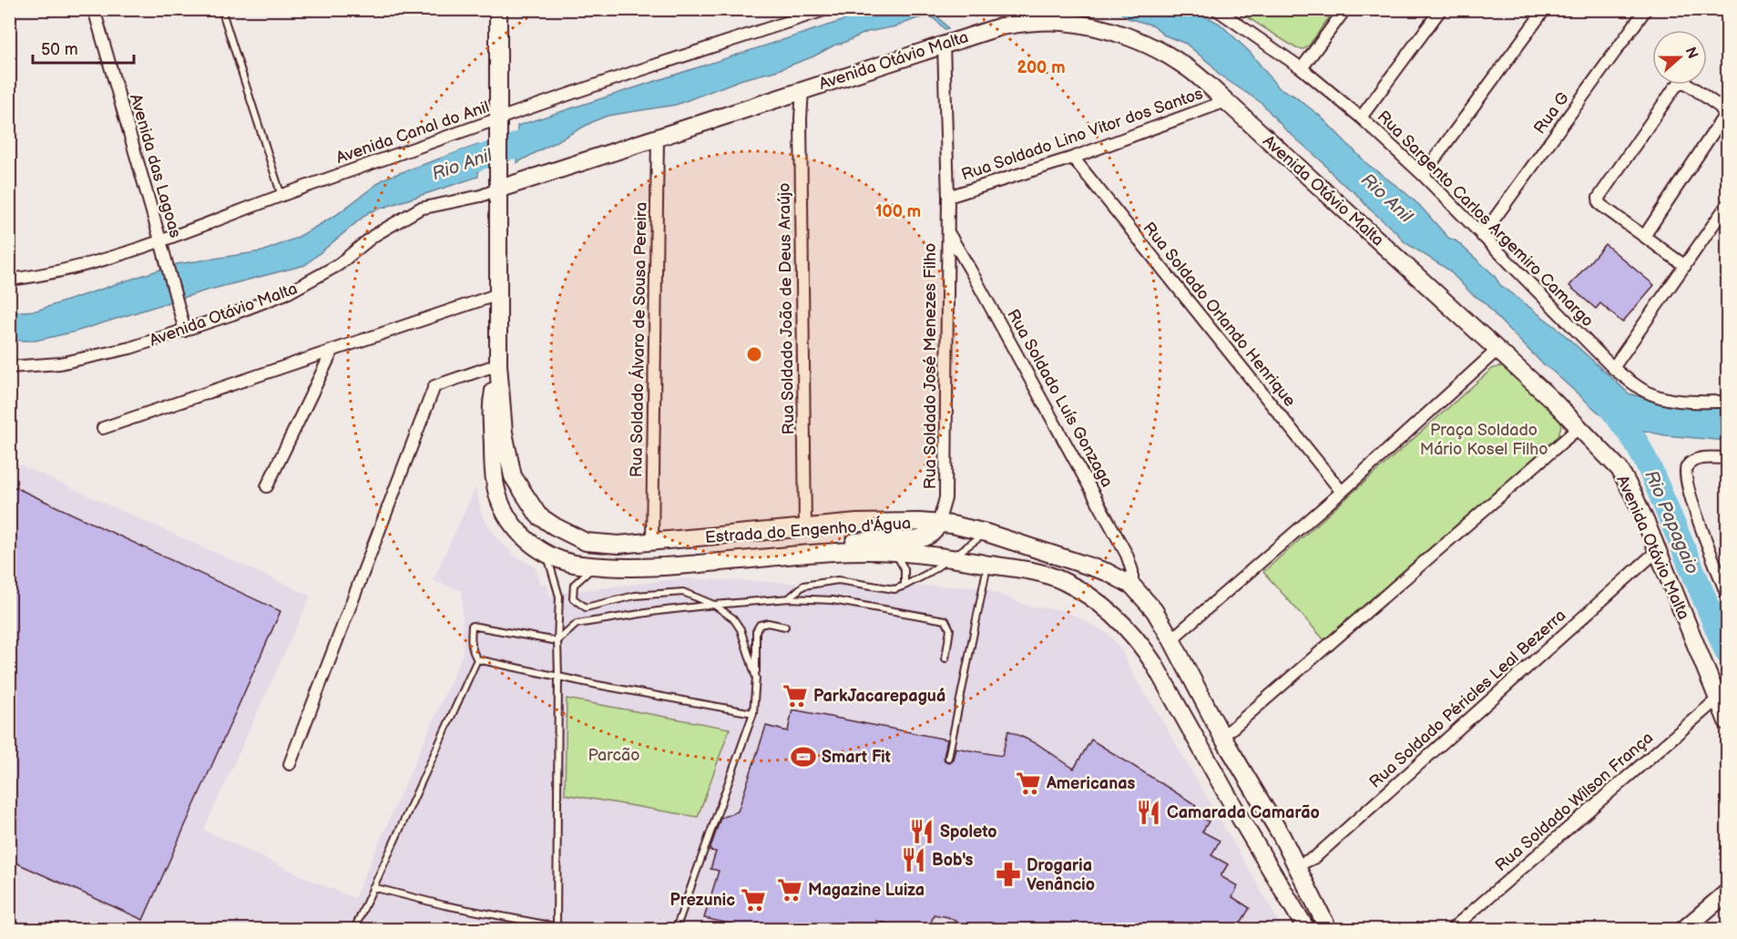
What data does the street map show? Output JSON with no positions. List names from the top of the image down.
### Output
{
  "streets": {
    "street": [
      "Avenida Otávio Malta",
      "Rua G",
      "Avenida Canal do Anil",
      "Rua Soldado Lino Vitor dos Santos",
      "Avenida das Lagoas",
      "Rua Sargento Carlos Argemiro Camargo",
      "Rua Soldado João de Deus Araújo",
      "Rua Soldado Orlando Henrique",
      "Rua Soldado Álvaro de Sousa Pereira",
      "Rua Soldado José Menezes Filho",
      "Rua Soldado Luís Gonzaga",
      "Estrada do Engenho d'Água",
      "Rua Soldado Péricles Leal Bezerra",
      "Rua Soldado Wilson França"
    ]
  },
  "crossings": [
    ["Avenida Otávio Malta", "Rua Soldado Lino Vitor dos Santos"],
    ["Avenida Otávio Malta", "Avenida das Lagoas"],
    ["Avenida Otávio Malta", "Rua Soldado João de Deus Araújo"],
    ["Avenida Otávio Malta", "Rua Soldado Álvaro de Sousa Pereira"],
    ["Avenida Otávio Malta", "Rua Soldado José Menezes Filho"],
    ["Avenida Otávio Malta", "Estrada do Engenho d'Água"],
    ["Avenida Otávio Malta", "Rua Soldado Péricles Leal Bezerra"],
    ["Avenida Otávio Malta", "Rua Soldado Wilson França"],
    ["Rua G", "Rua Sargento Carlos Argemiro Camargo"],
    ["Avenida Canal do Anil", "Avenida das Lagoas"],
    ["Avenida Canal do Anil", "Estrada do Engenho d'Água"],
    ["Rua Soldado Lino Vitor dos Santos", "Rua Soldado Orlando Henrique"],
    ["Rua Soldado Lino Vitor dos Santos", "Rua Soldado José Menezes Filho"],
    ["Rua Soldado João de Deus Araújo", "Estrada do Engenho d'Água"],
    ["Rua Soldado Álvaro de Sousa Pereira", "Estrada do Engenho d'Água"],
    ["Rua Soldado José Menezes Filho", "Rua Soldado Luís Gonzaga"],
    ["Rua Soldado José Menezes Filho", "Estrada do Engenho d'Água"],
    ["Rua Soldado Luís Gonzaga", "Estrada do Engenho d'Água"],
    ["Estrada do Engenho d'Água", "Rua Soldado Péricles Leal Bezerra"]
  ],
  "water": ["Rio Anil", "Rio Papagaio"],
  "parks": ["Praça Soldado Mário Kosel Filho", "Parcão"],
  "places": {
    "supermarket": [
      "ParkJacarepaguá",
      "Americanas",
      "Magazine Luiza",
      "Prezunic"
    ],
    "sports": ["Smart Fit"],
    "restaurant": ["Camarada Camarão", "Spoleto", "Bob's"],
    "pharmacy": ["Drogaria Venâncio"]
  },
  "scale_bar": "50 m",
  "north": "right",
  "rings": ["200 m", "100 m"]
}
